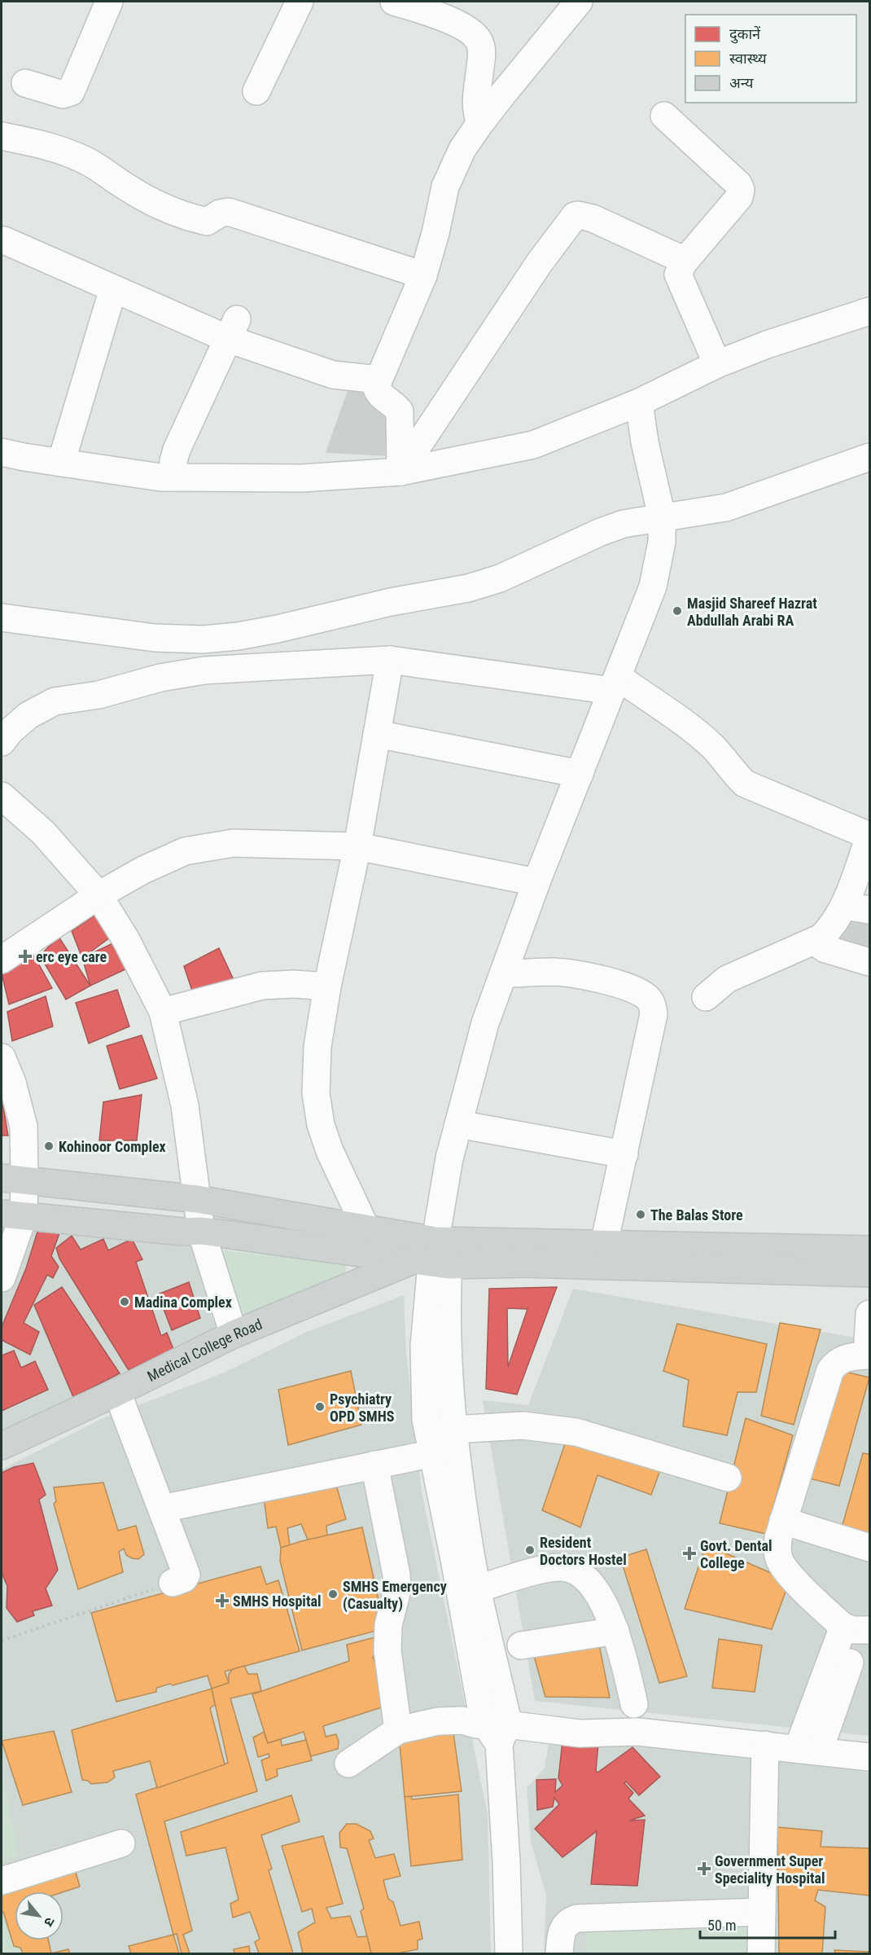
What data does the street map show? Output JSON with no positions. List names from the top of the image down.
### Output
{
  "streets": {
    "main road": ["Medical College Road"]
  },
  "places": {
    "other": [
      "Masjid Shareef Hazrat Abdullah Arabi RA",
      "Kohinoor Complex",
      "The Balas Store",
      "Madina Complex",
      "Psychiatry OPD SMHS",
      "Resident Doctors Hostel",
      "SMHS Emergency (Casualty)"
    ],
    "health": [
      "erc eye care",
      "Govt. Dental College",
      "SMHS Hospital",
      "Government Super Speciality Hospital"
    ]
  },
  "legend": ["दुकानें", "स्वास्थ्य", "अन्य"],
  "scale_bar": "50 m",
  "north": "bottom right"
}
